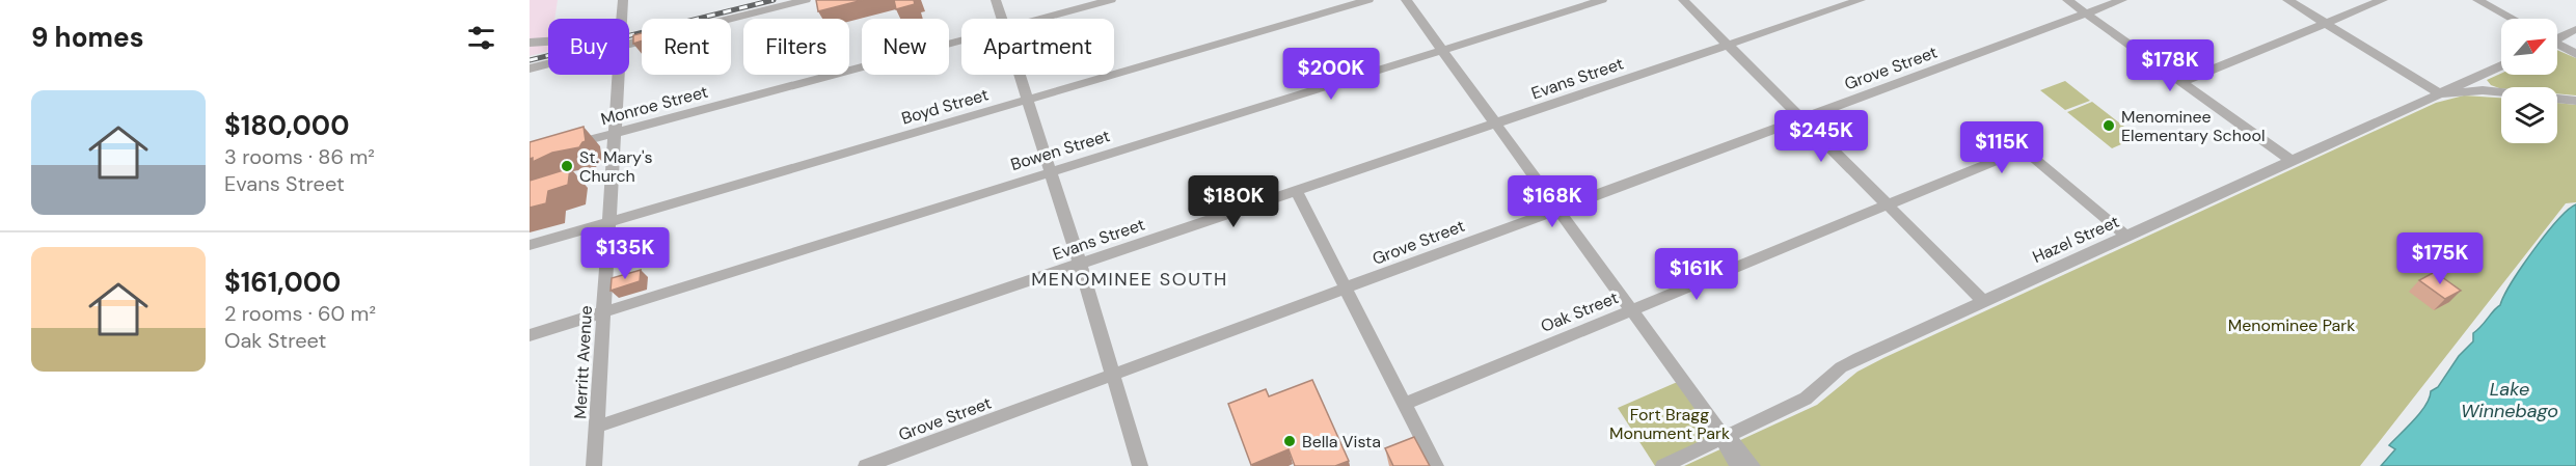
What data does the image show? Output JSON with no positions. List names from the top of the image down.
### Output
{
  "streets": {
    "street": [
      "Grove Street",
      "Evans Street",
      "Monroe Street",
      "Boyd Street",
      "Bowen Street",
      "Hazel Street",
      "Oak Street",
      "Merritt Avenue"
    ]
  },
  "crossings": [
    ["Evans Street", "Merritt Avenue"],
    ["Monroe Street", "Merritt Avenue"],
    ["Boyd Street", "Merritt Avenue"],
    ["Bowen Street", "Merritt Avenue"],
    ["Hazel Street", "Oak Street"]
  ],
  "districts": ["MENOMINEE SOUTH"],
  "water": ["Lake Winnebago"],
  "parks": ["Menominee Park", "Fort Bragg Monument Park"],
  "places": ["Menominee Elementary School", "St. Mary's Church", "Bella Vista"],
  "north": "top right",
  "page": {
    "heading": "9 homes",
    "chip": [
      "Buy",
      "Rent",
      "Filters",
      "New",
      "Apartment"
    ],
    "price": [
      "$178K",
      "$200K",
      "$245K",
      "$115K",
      "$180K",
      "$168K",
      "$135K",
      "$175K",
      "$161K"
    ],
    "list": [
      {
        "name": "$180,000",
        "note": "3 rooms · 86 m² · Evans Street"
      },
      {
        "name": "$161,000",
        "note": "2 rooms · 60 m² · Oak Street"
      }
    ]
  }
}
